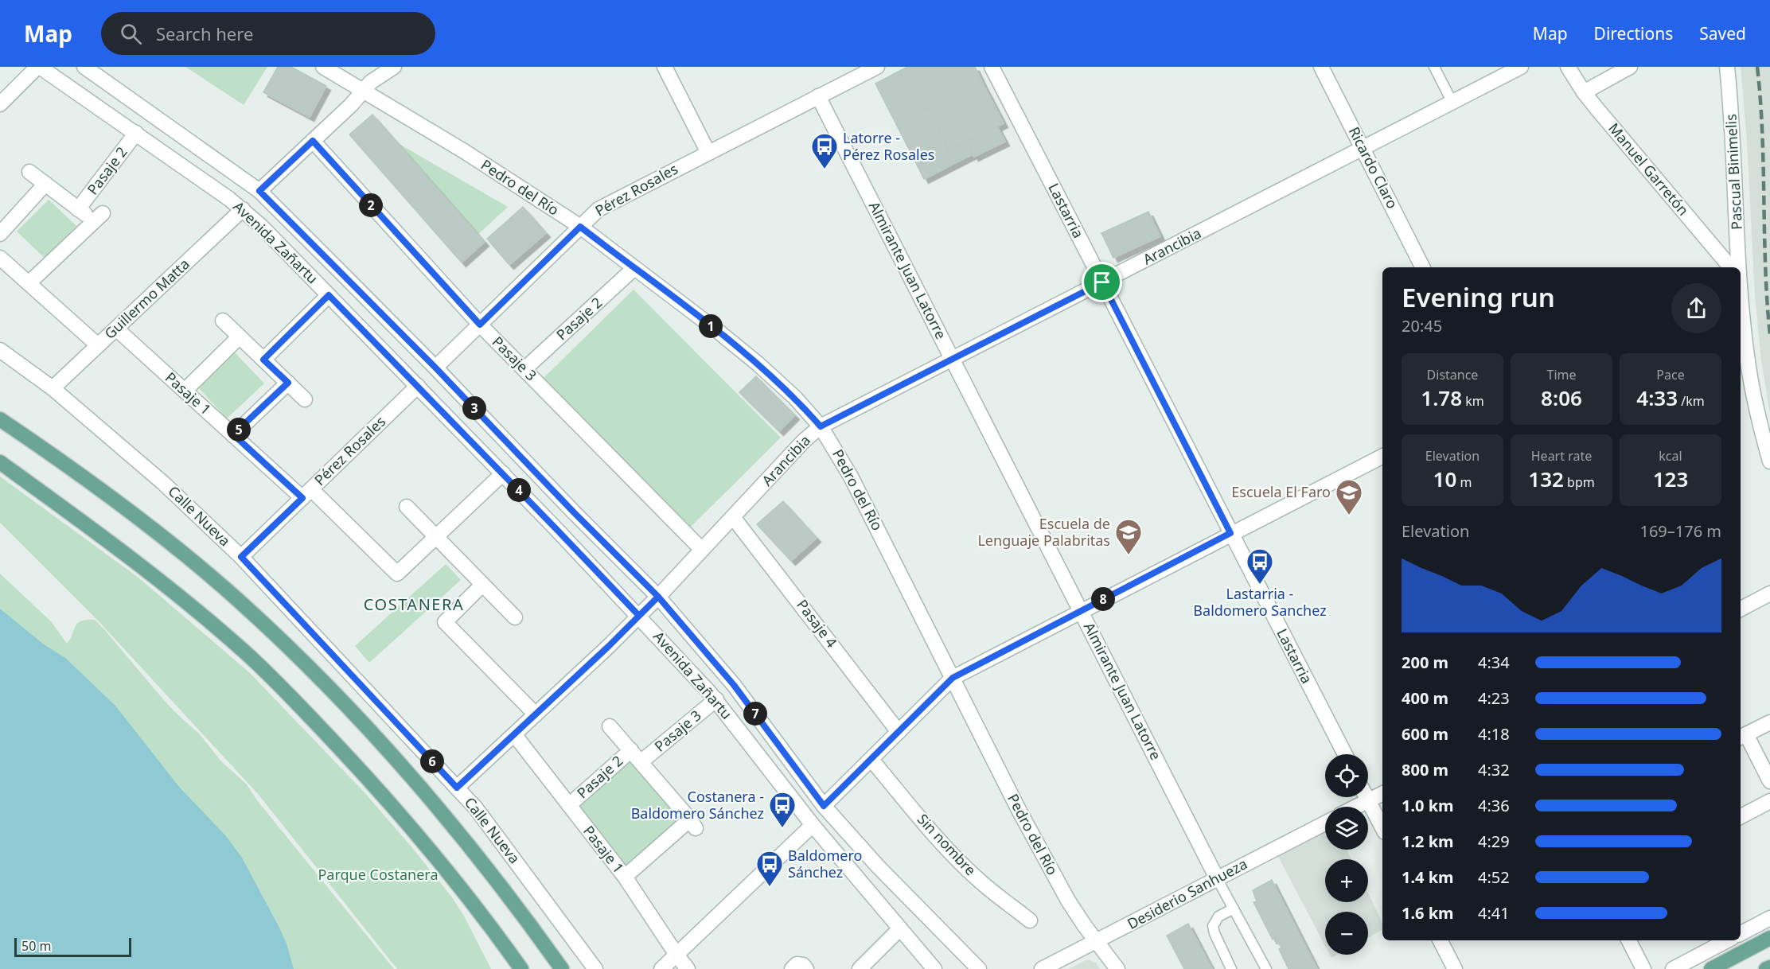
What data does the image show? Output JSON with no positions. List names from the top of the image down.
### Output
{
  "streets": {
    "street": [
      "Ricardo Claro",
      "Manuel Garretón",
      "Pasaje 2",
      "Pascual Binimelis",
      "Pedro del Río",
      "Pérez Rosales",
      "Lastarria",
      "Avenida Zañartu",
      "Arancibia",
      "Almirante Juan Latorre",
      "Guillermo Matta",
      "Pasaje 3",
      "Pasaje 1",
      "Calle Nueva",
      "Pasaje 4",
      "Sin nombre",
      "Desiderio Sanhueza"
    ]
  },
  "crossings": [
    ["Ricardo Claro", "Arancibia"],
    ["Pasaje 2", "Pedro del Río"],
    ["Pasaje 2", "Avenida Zañartu"],
    ["Pasaje 2", "Pasaje 3"],
    ["Pasaje 2", "Pasaje 1"],
    ["Pedro del Río", "Pérez Rosales"],
    ["Pedro del Río", "Arancibia"],
    ["Pedro del Río", "Desiderio Sanhueza"],
    ["Pérez Rosales", "Avenida Zañartu"],
    ["Pérez Rosales", "Almirante Juan Latorre"],
    ["Pérez Rosales", "Pasaje 3"],
    ["Pérez Rosales", "Pasaje 1"],
    ["Pérez Rosales", "Calle Nueva"],
    ["Lastarria", "Arancibia"],
    ["Avenida Zañartu", "Arancibia"],
    ["Avenida Zañartu", "Guillermo Matta"],
    ["Avenida Zañartu", "Pasaje 3"],
    ["Arancibia", "Almirante Juan Latorre"],
    ["Arancibia", "Pasaje 3"],
    ["Arancibia", "Pasaje 1"],
    ["Arancibia", "Calle Nueva"],
    ["Arancibia", "Pasaje 4"],
    ["Almirante Juan Latorre", "Desiderio Sanhueza"],
    ["Guillermo Matta", "Pasaje 1"],
    ["Guillermo Matta", "Calle Nueva"],
    ["Pasaje 3", "Pasaje 1"]
  ],
  "districts": ["COSTANERA"],
  "parks": ["Parque Costanera"],
  "places": {
    "bus stop": [
      "Latorre - Pérez Rosales",
      "Lastarria - Baldomero Sanchez",
      "Costanera - Baldomero Sánchez",
      "Baldomero Sánchez"
    ],
    "school or university": ["Escuela El Faro", "Escuela de Lenguaje Palabritas"]
  },
  "scale_bar": "50 m",
  "page": {
    "header": "Map",
    "search": "Search here",
    "nav": ["Map", "Directions", "Saved"],
    "pins": [
      "2",
      "1",
      "3",
      "5",
      "4",
      "8",
      "7",
      "6"
    ],
    "heading": ["Evening run", "20:45"],
    "stats": [
      ["Distance", "1.78 km"],
      ["Time", "8:06"],
      ["Pace", "4:33 /km"],
      ["Elevation", "10 m"],
      ["Heart rate", "132 bpm"],
      ["kcal", "123"]
    ],
    "chart": ["Elevation", "169–176 m"],
    "list": [
      {
        "name": "200 m",
        "note": "4:34"
      },
      {
        "name": "400 m",
        "note": "4:23"
      },
      {
        "name": "600 m",
        "note": "4:18"
      },
      {
        "name": "800 m",
        "note": "4:32"
      },
      {
        "name": "1.0 km",
        "note": "4:36"
      },
      {
        "name": "1.2 km",
        "note": "4:29"
      },
      {
        "name": "1.4 km",
        "note": "4:52"
      },
      {
        "name": "1.6 km",
        "note": "4:41"
      }
    ],
    "map_buttons": ["+", "−"],
    "scale": "50 m"
  }
}
